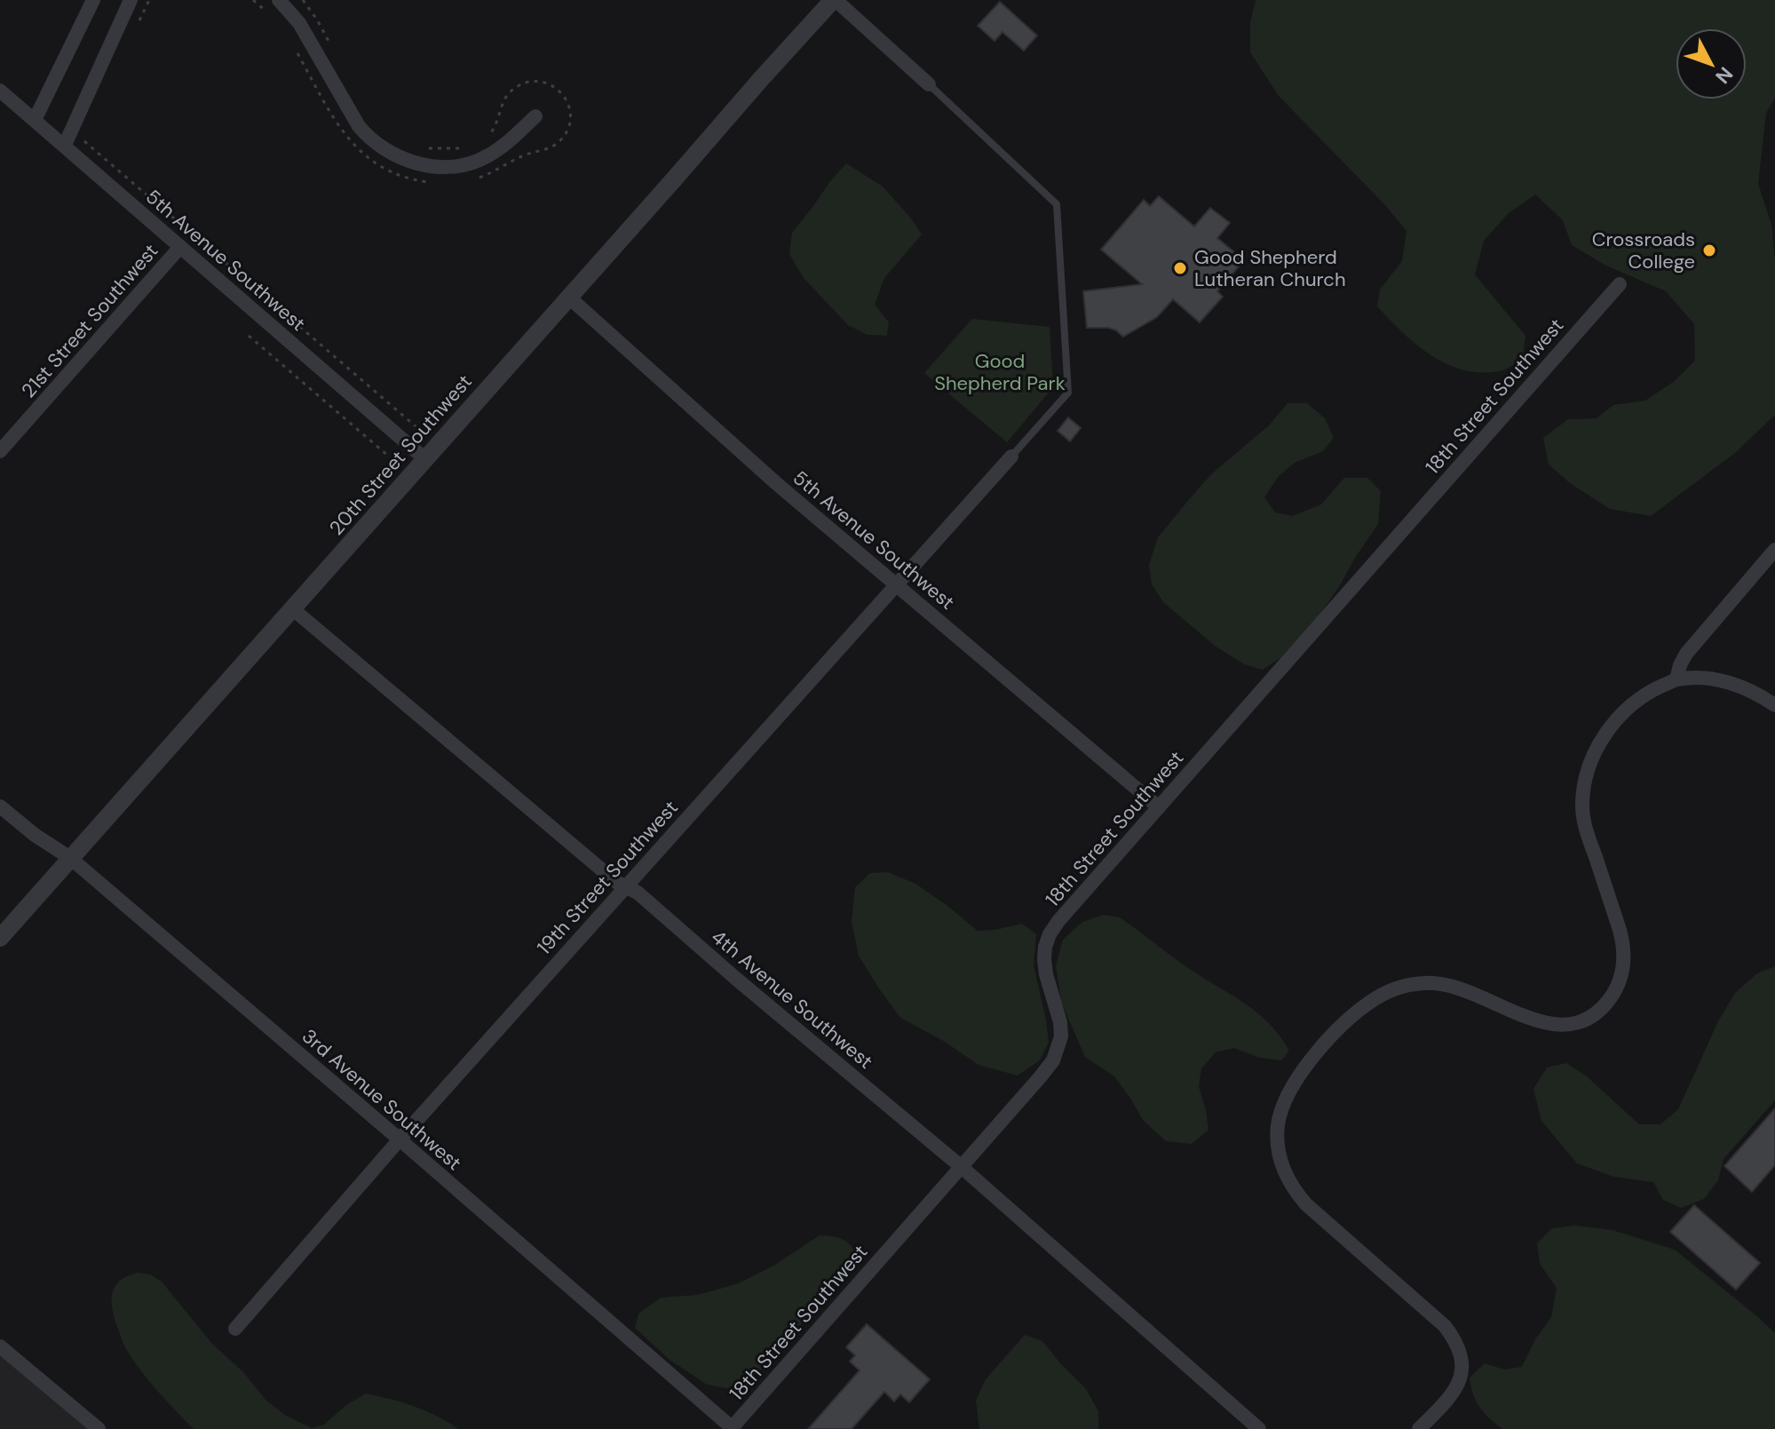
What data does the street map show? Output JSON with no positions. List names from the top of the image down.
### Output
{
  "streets": {
    "street": [
      "5th Avenue Southwest",
      "21st Street Southwest",
      "18th Street Southwest",
      "20th Street Southwest",
      "19th Street Southwest",
      "4th Avenue Southwest",
      "3rd Avenue Southwest"
    ]
  },
  "crossings": [
    ["5th Avenue Southwest", "21st Street Southwest"],
    ["5th Avenue Southwest", "18th Street Southwest"],
    ["5th Avenue Southwest", "20th Street Southwest"],
    ["5th Avenue Southwest", "19th Street Southwest"],
    ["18th Street Southwest", "4th Avenue Southwest"],
    ["18th Street Southwest", "3rd Avenue Southwest"],
    ["20th Street Southwest", "4th Avenue Southwest"],
    ["20th Street Southwest", "3rd Avenue Southwest"],
    ["19th Street Southwest", "4th Avenue Southwest"],
    ["19th Street Southwest", "3rd Avenue Southwest"]
  ],
  "parks": ["Good Shepherd Park"],
  "places": ["Crossroads College", "Good Shepherd Lutheran Church"],
  "north": "bottom right"
}
